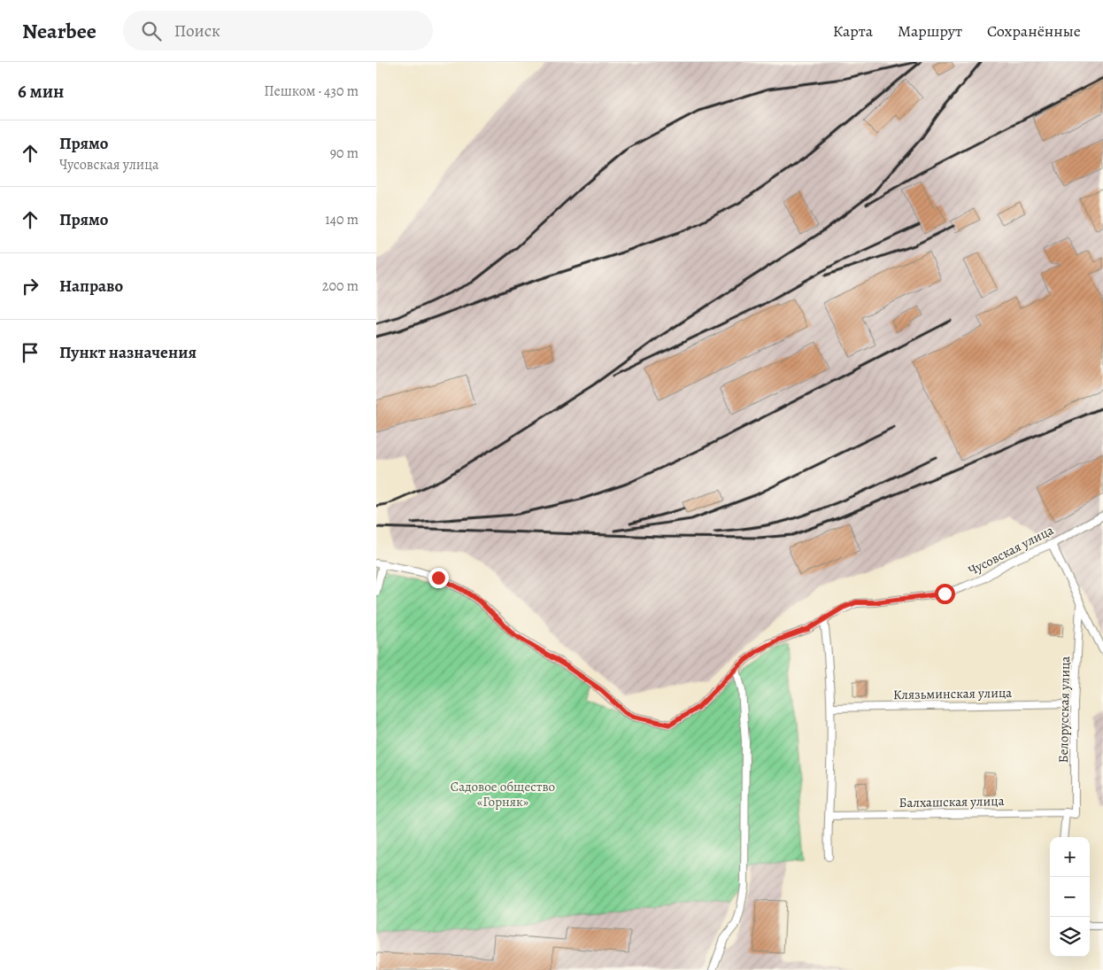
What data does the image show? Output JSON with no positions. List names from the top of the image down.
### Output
{
  "streets": {
    "street": [
      "Чусовская улица",
      "Клязьминская улица",
      "Белорусская улица",
      "Балхашская улица"
    ]
  },
  "crossings": [
    ["Клязьминская улица", "Белорусская улица"],
    ["Белорусская улица", "Балхашская улица"]
  ],
  "parks": ["Садовое общество «Горняк»"],
  "page": {
    "header": "Nearbee",
    "search": "Поиск",
    "nav": ["Карта", "Маршрут", "Сохранённые"],
    "heading": ["6 мин", "Пешком · 430 m"],
    "list": [
      ["Прямо", "Чусовская улица", "90 m"],
      ["Прямо", "140 m"],
      ["Направо", "200 m"],
      "Пункт назначения"
    ],
    "map_buttons": ["+", "−"]
  }
}
